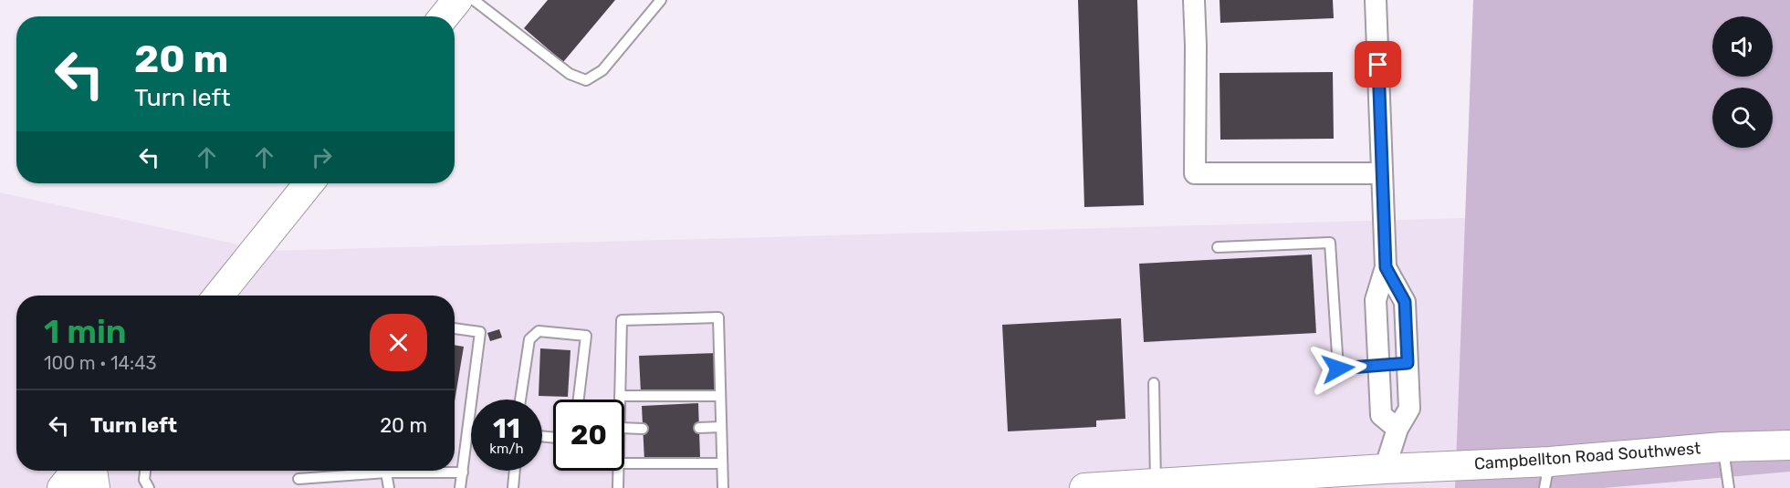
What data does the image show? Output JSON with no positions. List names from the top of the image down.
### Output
{
  "streets": {
    "main road": ["Campbellton Road Southwest"]
  },
  "page": {
    "turn": ["20 m", "Turn left"],
    "heading": ["1 min", "100 m · 14:43"],
    "list": [
      {
        "name": "Turn left",
        "value": "20 m"
      }
    ],
    "speed": "11 km/h",
    "limit": "20"
  }
}
